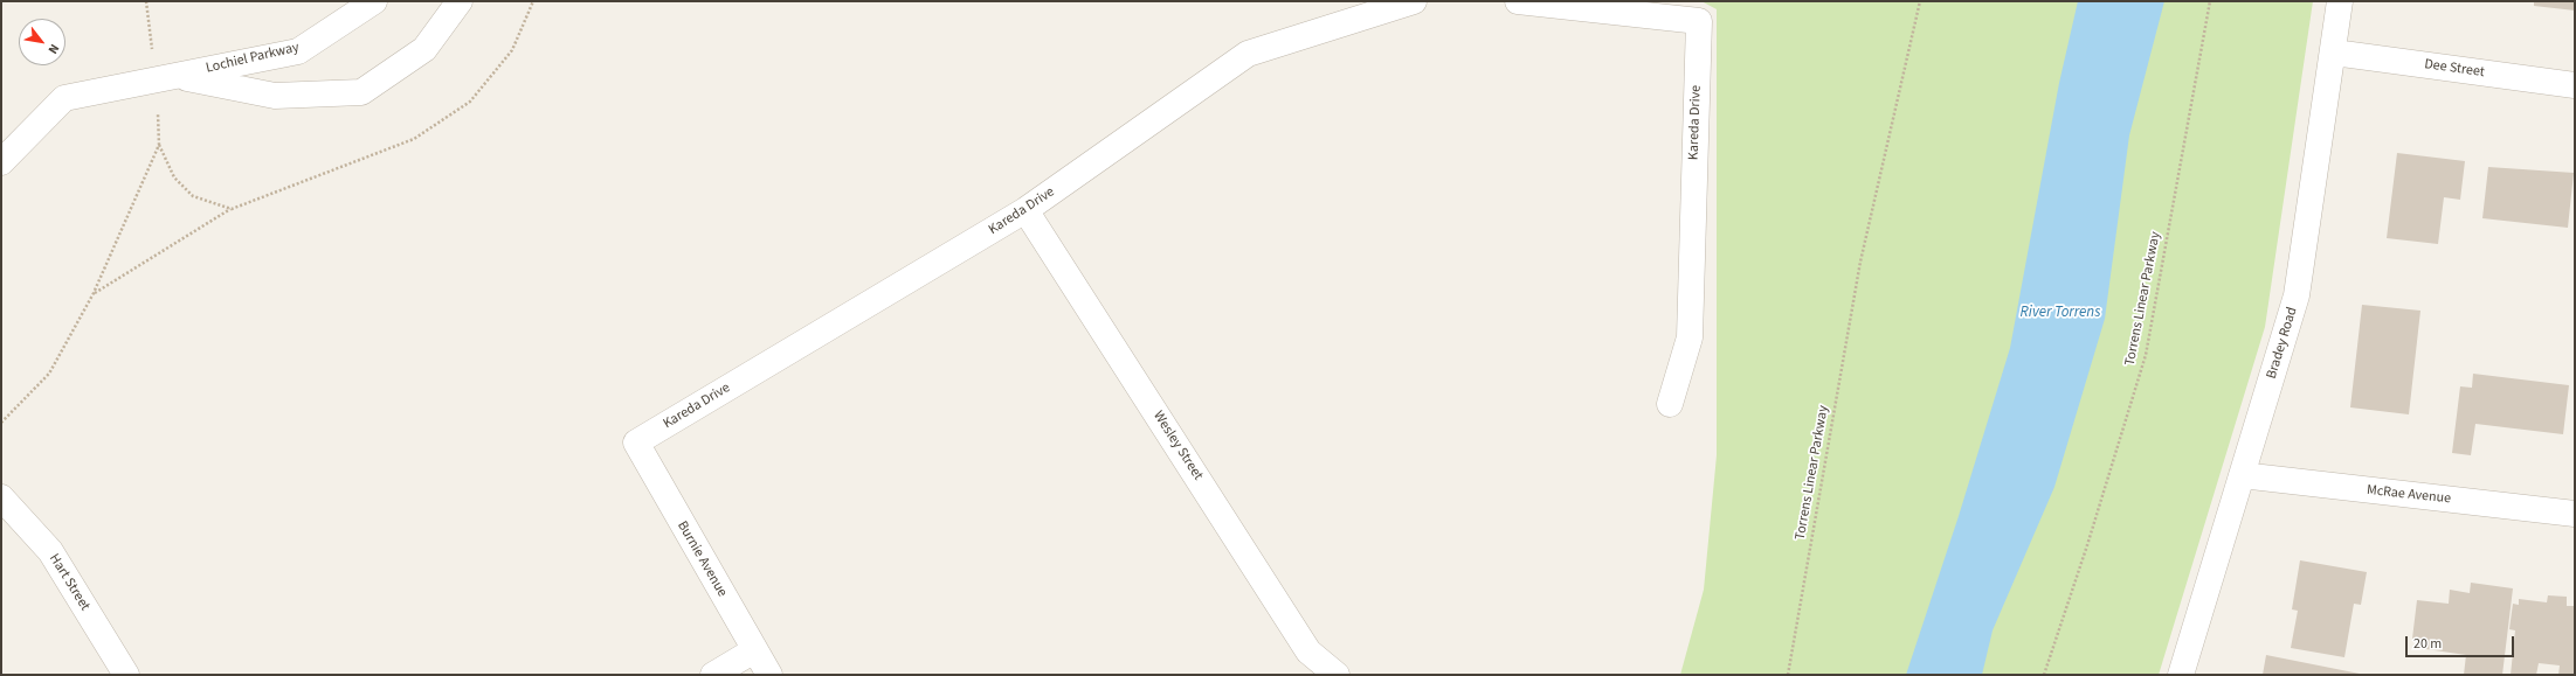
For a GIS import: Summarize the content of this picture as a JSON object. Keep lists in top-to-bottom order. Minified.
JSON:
{"streets":{"street":["Lochiel Parkway","Dee Street","Kareda Drive","Bradey Road","Wesley Street","McRae Avenue","Burnie Avenue","Hart Street"],"path":["Torrens Linear Parkway"]},"crossings":[["Dee Street","Bradey Road"],["Kareda Drive","Wesley Street"],["Kareda Drive","Burnie Avenue"],["Bradey Road","McRae Avenue"]],"water":["River Torrens"],"scale_bar":"20 m","north":"bottom right"}
